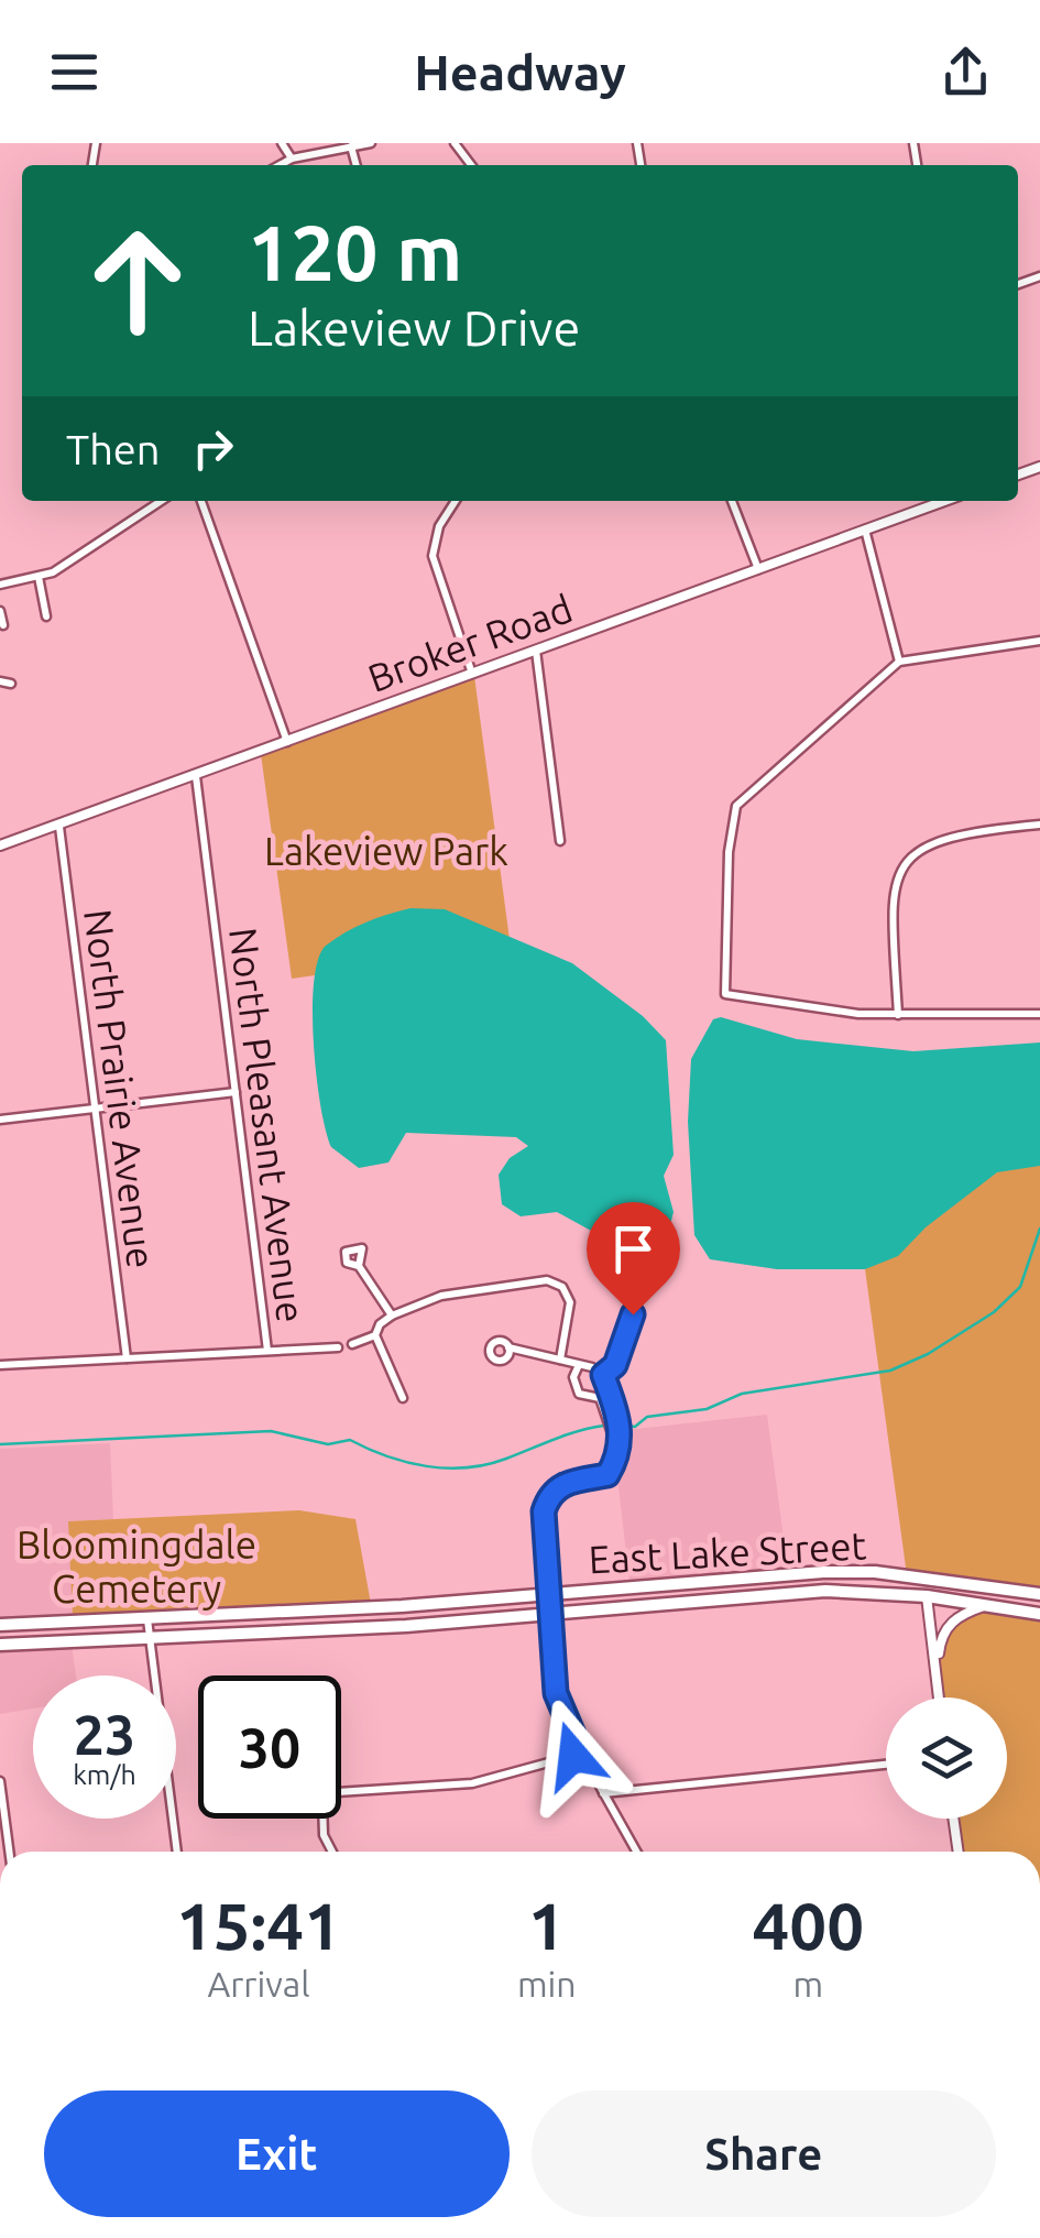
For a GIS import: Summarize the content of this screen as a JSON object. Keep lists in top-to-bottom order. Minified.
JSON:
{"streets":{"main road":["East Lake Street"],"street":["Broker Road","North Prairie Avenue","North Pleasant Avenue"]},"crossings":[["Broker Road","North Prairie Avenue"],["Broker Road","North Pleasant Avenue"]],"parks":["Lakeview Park","Bloomingdale Cemetery"],"page":{"header":"Headway","turn":["120 m","Lakeview Drive"],"then":"Then","speed":"23 km/h","limit":"30","eta":["15:41","Arrival","1","min","400","m"],"buttons":["Exit","Share"]}}
